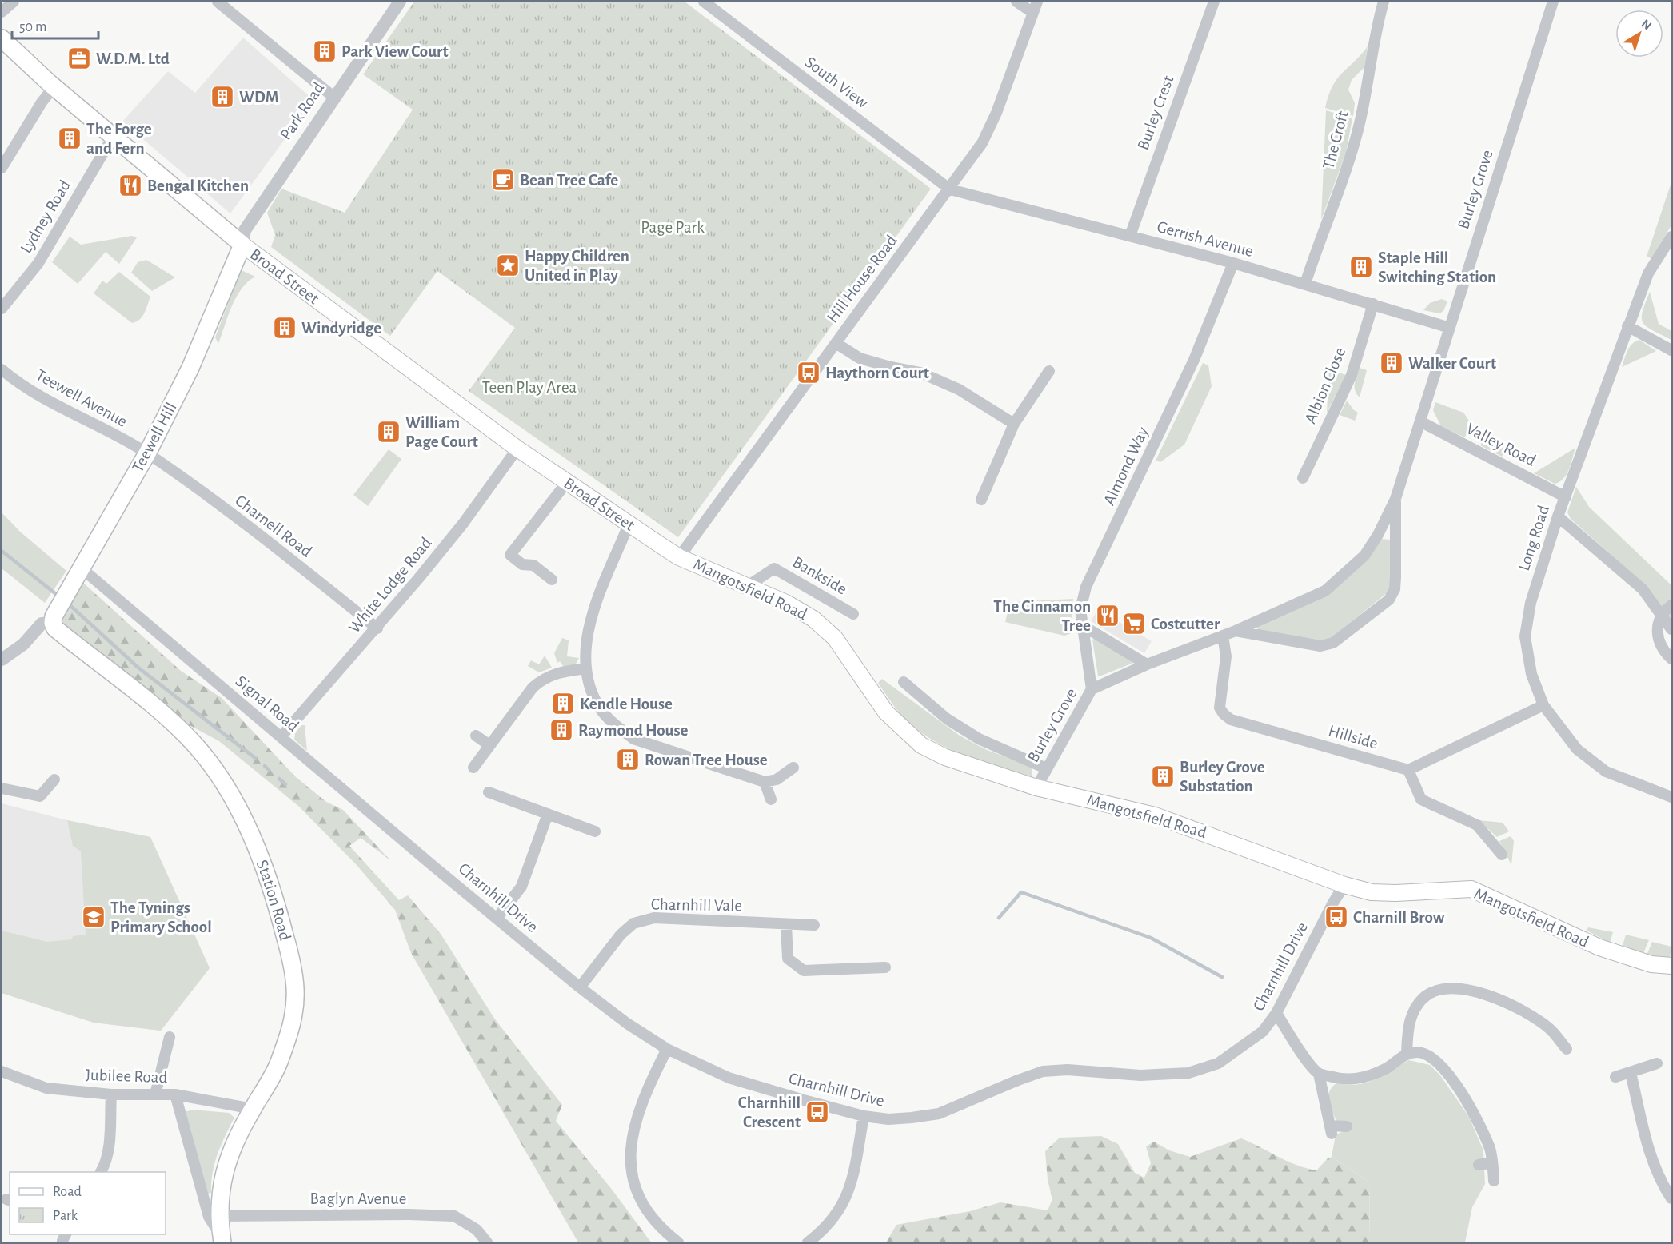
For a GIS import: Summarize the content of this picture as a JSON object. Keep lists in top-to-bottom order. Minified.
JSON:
{"streets":{"main road":["Broad Street","Teewell Hill","Mangotsfield Road","Station Road"],"street":["South View","Park Road","Burley Crest","The Croft","Burley Grove","Lydney Road","Gerrish Avenue","Hill House Road","Albion Close","Teewell Avenue","Valley Road","Almond Way","Charnell Road","Long Road","Bankside","White Lodge Road","Signal Road","Hillside","Charnhill Drive","Charnhill Vale","Jubilee Road","Baglyn Avenue"]},"crossings":[["South View","Gerrish Avenue"],["South View","Hill House Road"],["Park Road","Broad Street"],["Park Road","Teewell Hill"],["Burley Crest","Gerrish Avenue"],["The Croft","Gerrish Avenue"],["Burley Grove","Gerrish Avenue"],["Burley Grove","Valley Road"],["Burley Grove","Almond Way"],["Burley Grove","Mangotsfield Road"],["Burley Grove","Hillside"],["Lydney Road","Broad Street"],["Gerrish Avenue","Hill House Road"],["Gerrish Avenue","Albion Close"],["Gerrish Avenue","Almond Way"],["Broad Street","Hill House Road"],["Broad Street","Teewell Hill"],["Broad Street","White Lodge Road"],["Broad Street","Mangotsfield Road"],["Hill House Road","Mangotsfield Road"],["Teewell Avenue","Teewell Hill"],["Teewell Avenue","Charnell Road"],["Teewell Hill","Charnell Road"],["Teewell Hill","Signal Road"],["Teewell Hill","Station Road"],["Valley Road","Long Road"],["Charnell Road","White Lodge Road"],["Bankside","Mangotsfield Road"],["White Lodge Road","Signal Road"],["Mangotsfield Road","Charnhill Drive"],["Signal Road","Charnhill Drive"],["Charnhill Drive","Charnhill Vale"],["Station Road","Jubilee Road"],["Station Road","Baglyn Avenue"]],"parks":["Page Park","Teen Play Area"],"places":{"building":["Park View Court","WDM","The Forge and Fern","Staple Hill Switching Station","Windyridge","Walker Court","William Page Court","Kendle House","Raymond House","Rowan Tree House","Burley Grove Substation"],"office":["W.D.M. Ltd"],"cafe":["Bean Tree Cafe"],"restaurant":["Bengal Kitchen","The Cinnamon Tree"],"place":["Happy Children United in Play"],"bus stop":["Haythorn Court","Charnill Brow","Charnhill Crescent"],"supermarket":["Costcutter"],"school or university":["The Tynings Primary School"]},"legend":["Road","Park"],"scale_bar":"50 m","north":"top right"}
